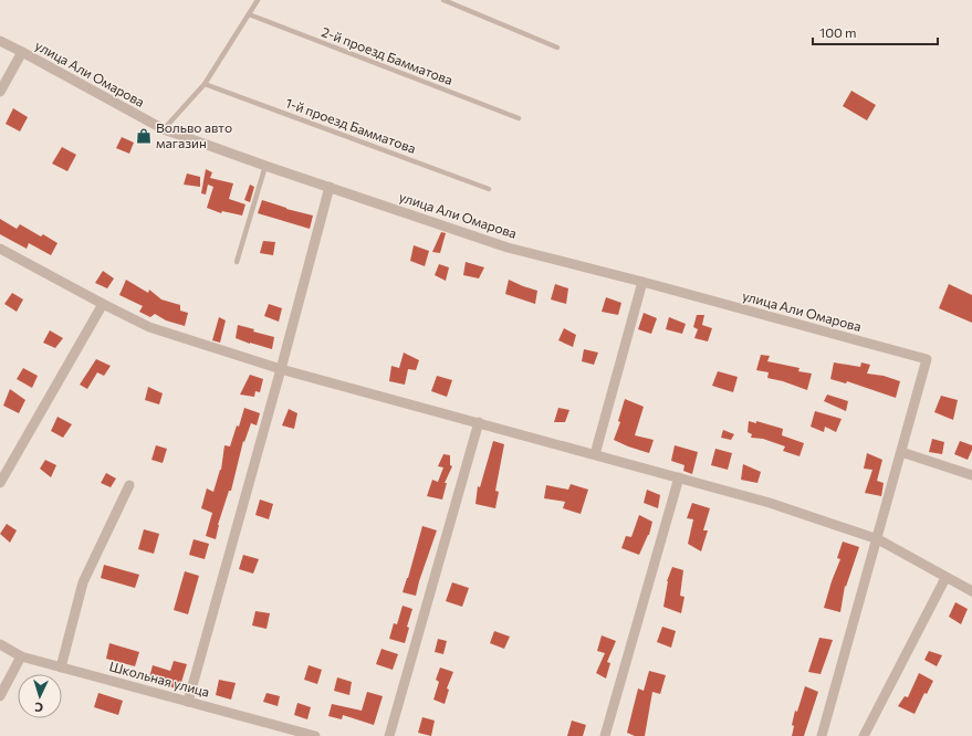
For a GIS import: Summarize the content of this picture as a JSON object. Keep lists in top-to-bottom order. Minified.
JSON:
{"streets":{"street":["улица Али Омарова","Школьная улица"],"lane":["2-й проезд Бамматова","1-й проезд Бамматова"]},"places":{"shop":["Вольво авто магазин"]},"scale_bar":"100 m","north":"bottom"}
